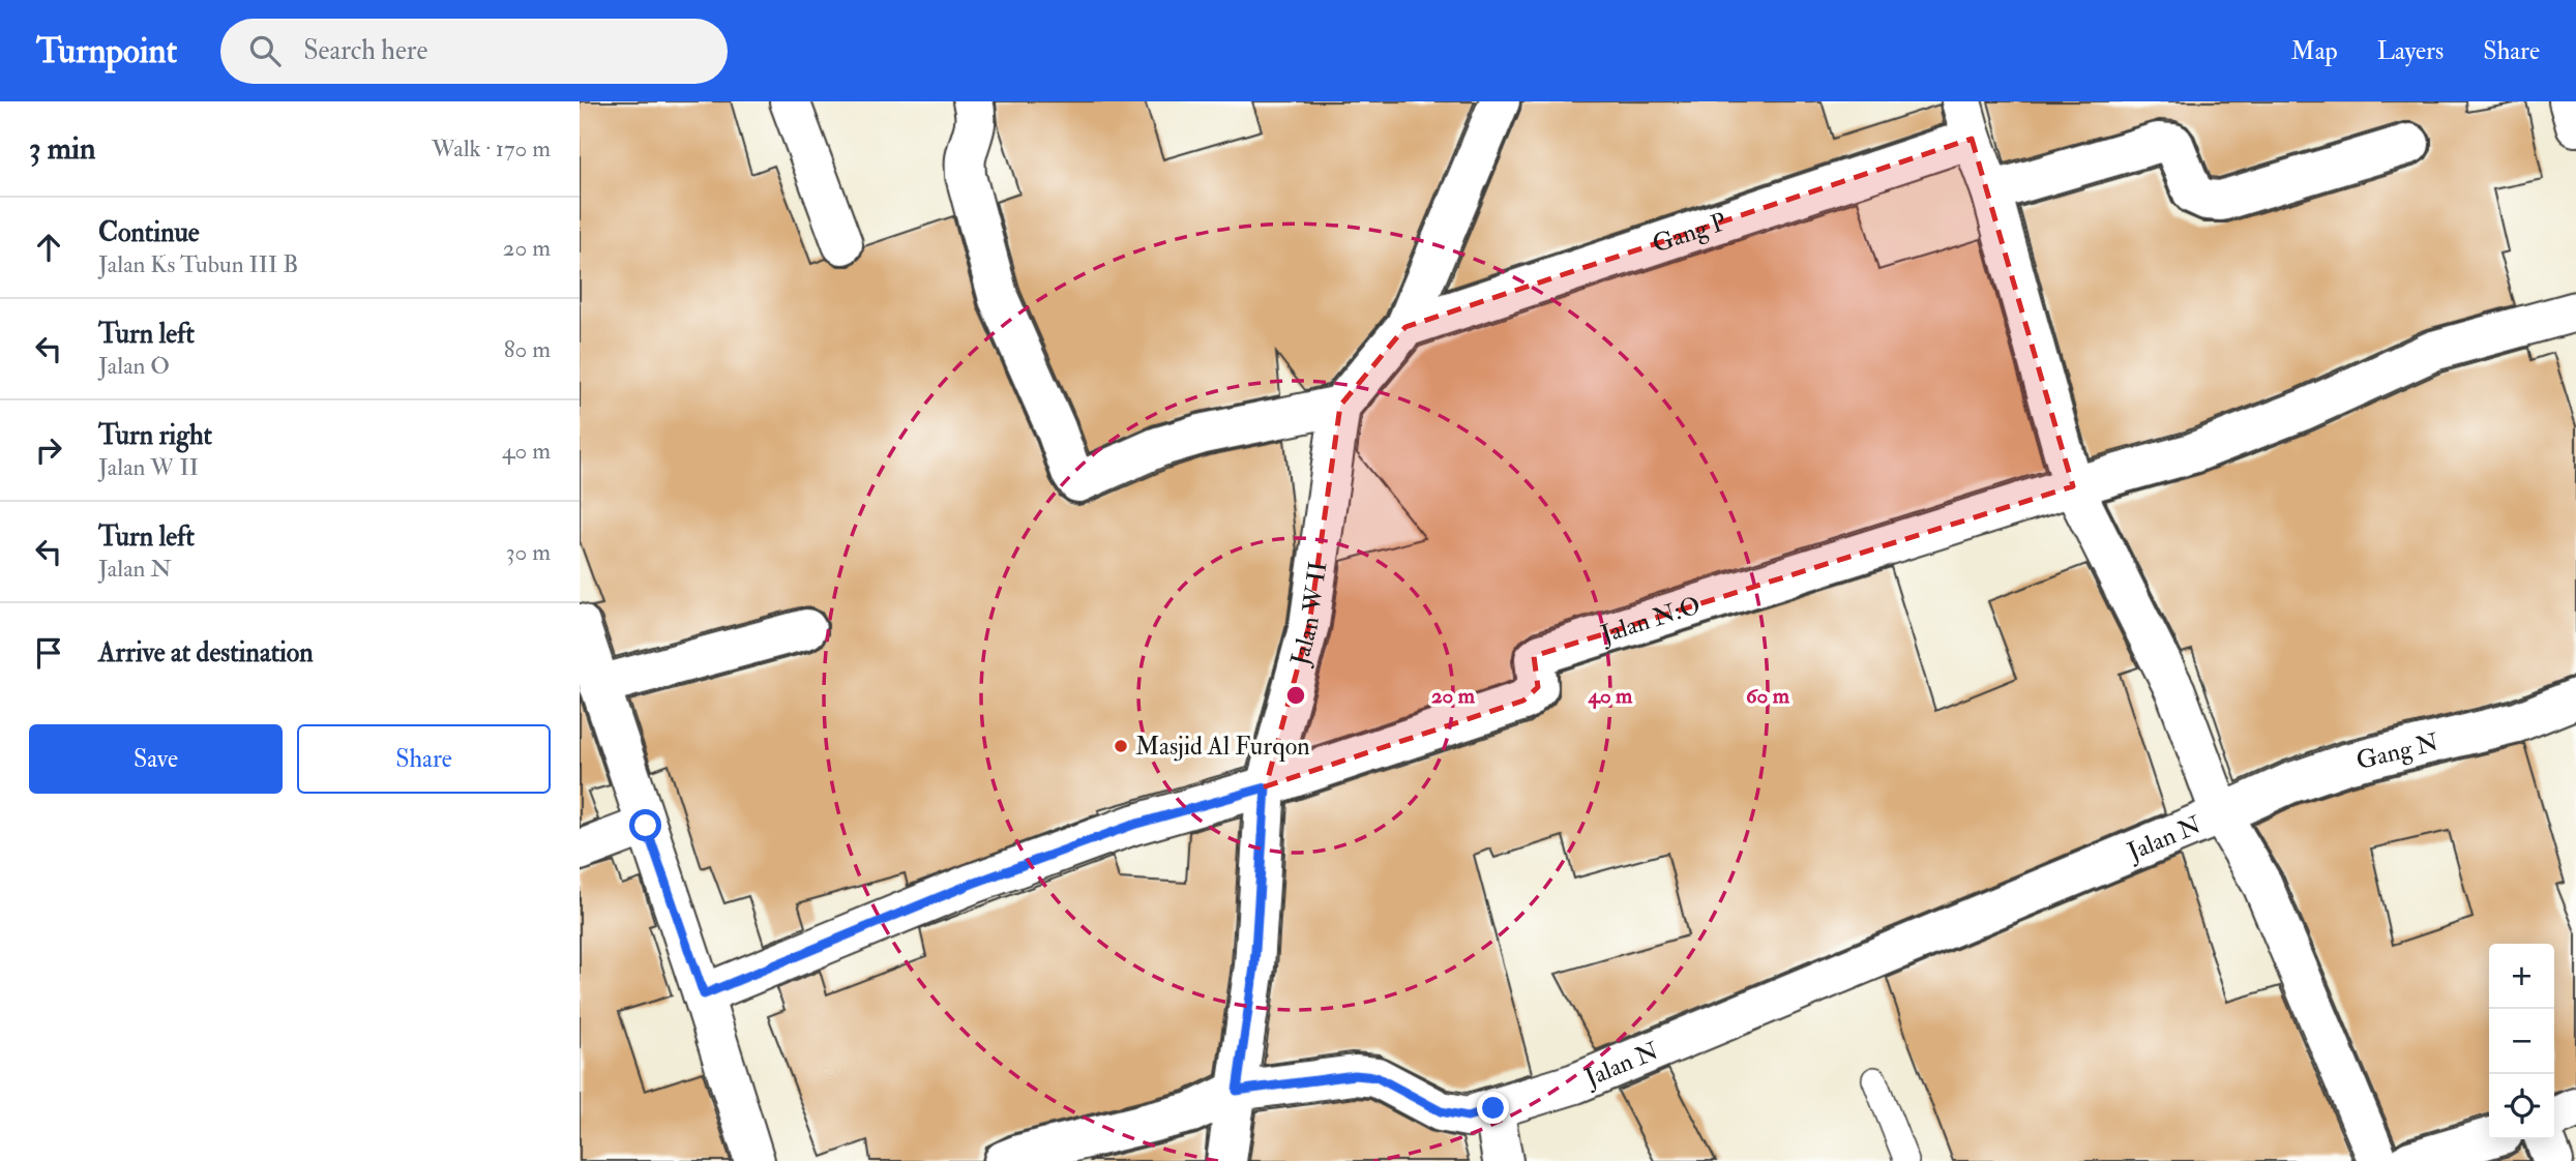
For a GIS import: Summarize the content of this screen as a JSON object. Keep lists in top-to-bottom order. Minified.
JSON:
{"streets":{"street":["Gang P","Jalan W II","Jalan N:O","Gang N","Jalan N"]},"crossings":[["Jalan W II","Jalan N:O"],["Jalan W II","Jalan N"],["Gang N","Jalan N"]],"places":["Masjid Al Furqon"],"page":{"header":"Turnpoint","search":"Search here","nav":["Map","Layers","Share"],"heading":["3 min","Walk · 170 m"],"list":[["Continue","Jalan Ks Tubun III B","20 m"],["Turn left","Jalan O","80 m"],["Turn right","Jalan W II","40 m"],["Turn left","Jalan N","30 m"],"Arrive at destination"],"buttons":["Save","Share"],"map_buttons":["+","−"]},"rings":["20 m","40 m","60 m"]}
